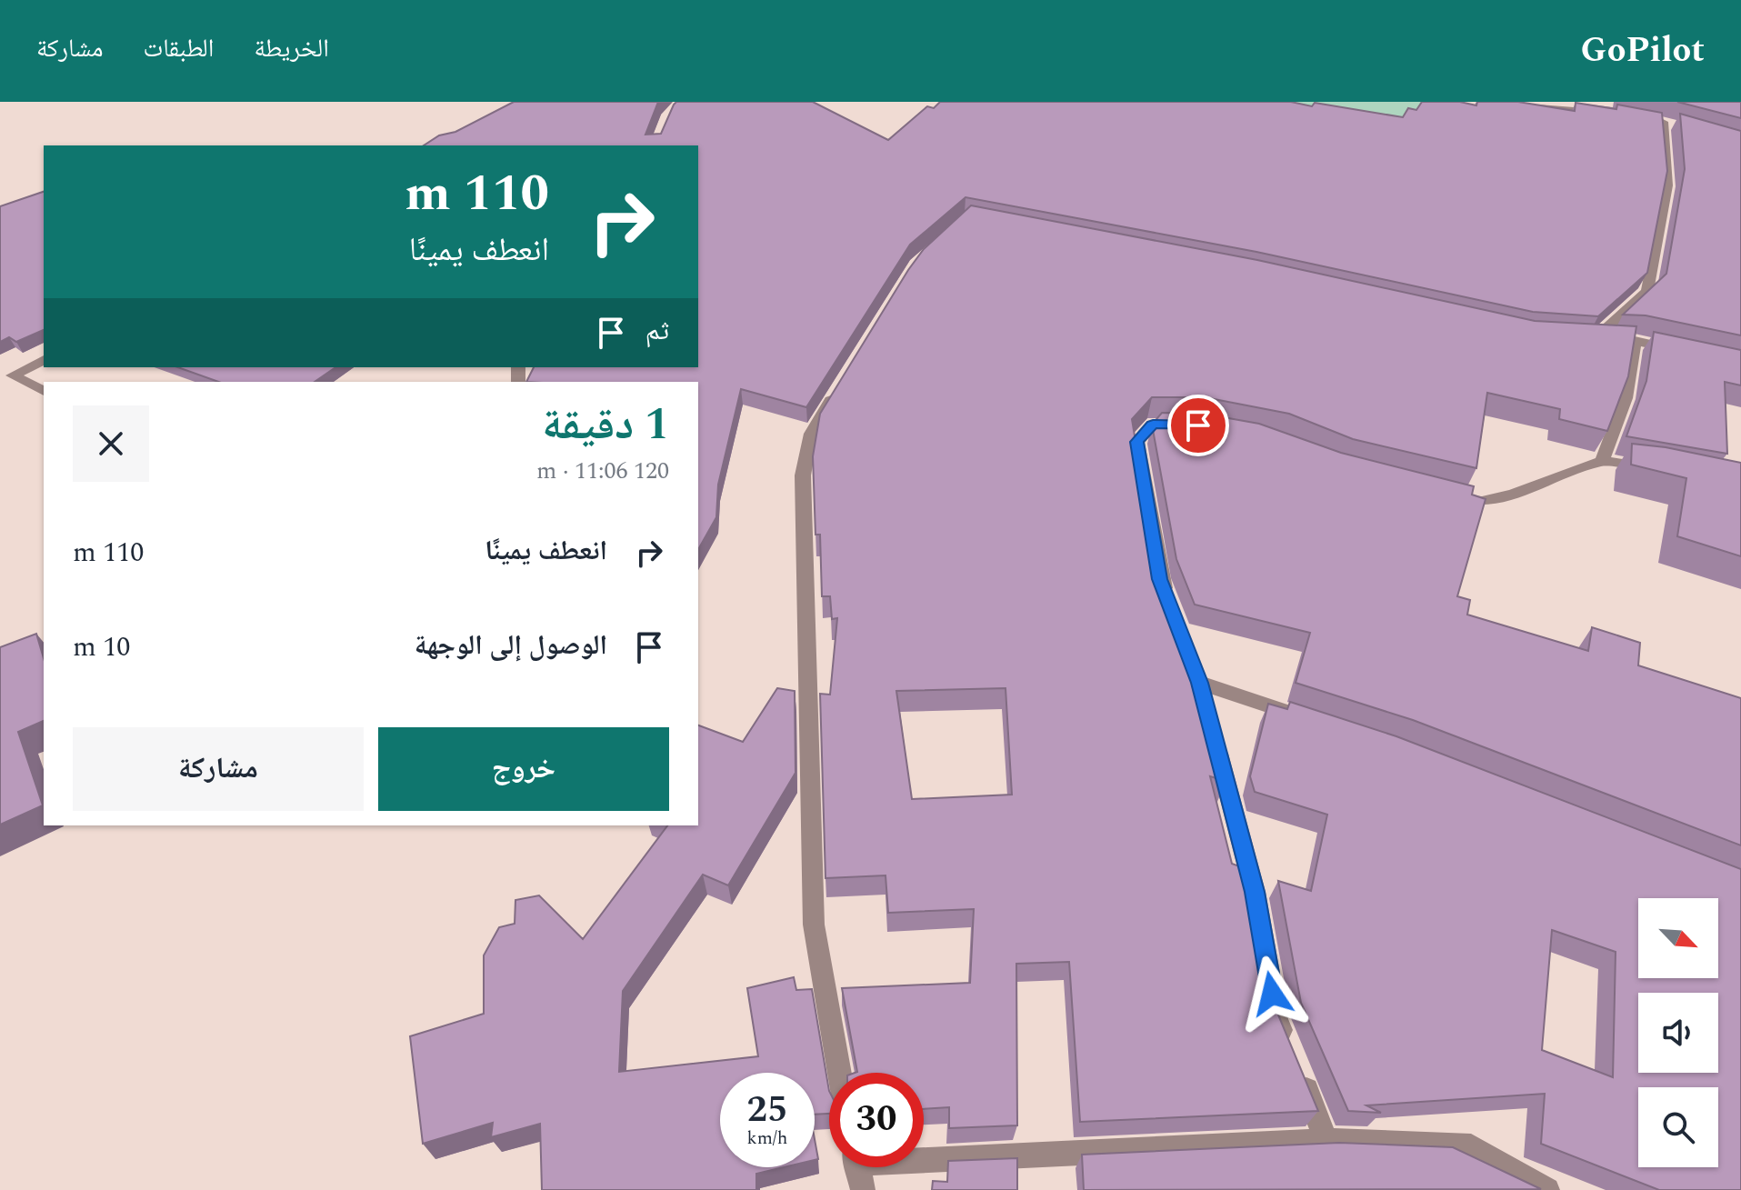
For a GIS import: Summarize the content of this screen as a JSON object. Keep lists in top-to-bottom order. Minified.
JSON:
{"north":"bottom right","page":{"header":"GoPilot","nav":["الخريطة","الطبقات","مشاركة"],"turn":["110 m","انعطف يمينًا"],"then":"ثم","heading":["1 دقيقة","120 m · 11:06"],"list":[{"name":"انعطف يمينًا","value":"110 m"},{"name":"الوصول إلى الوجهة","value":"10 m"}],"buttons":["خروج","مشاركة"],"speed":"25 km/h","limit":"30"}}
